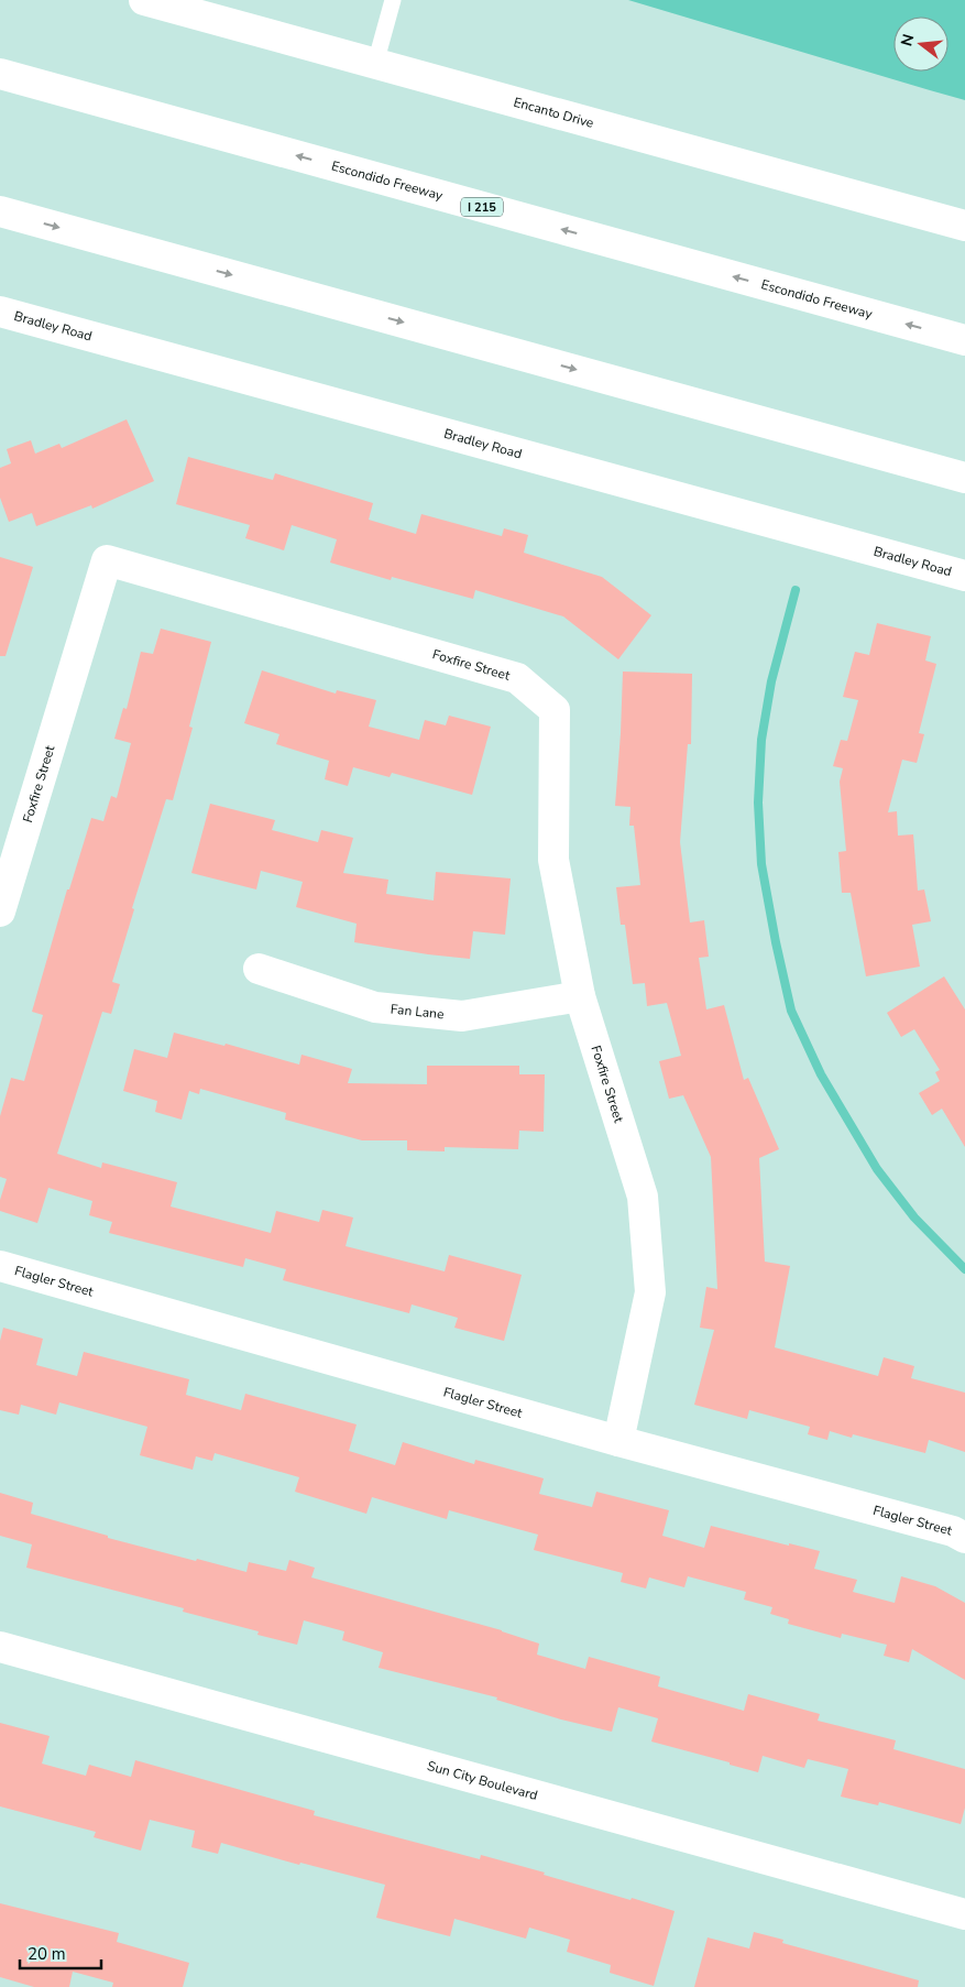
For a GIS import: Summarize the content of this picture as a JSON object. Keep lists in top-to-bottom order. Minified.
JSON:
{"streets":{"main road":["Encanto Drive","Escondido Freeway","I 215","Bradley Road","Foxfire Street","Fan Lane","Flagler Street","Sun City Boulevard"]},"crossings":[["Foxfire Street","Fan Lane"],["Foxfire Street","Flagler Street"]],"scale_bar":"20 m","north":"left"}
